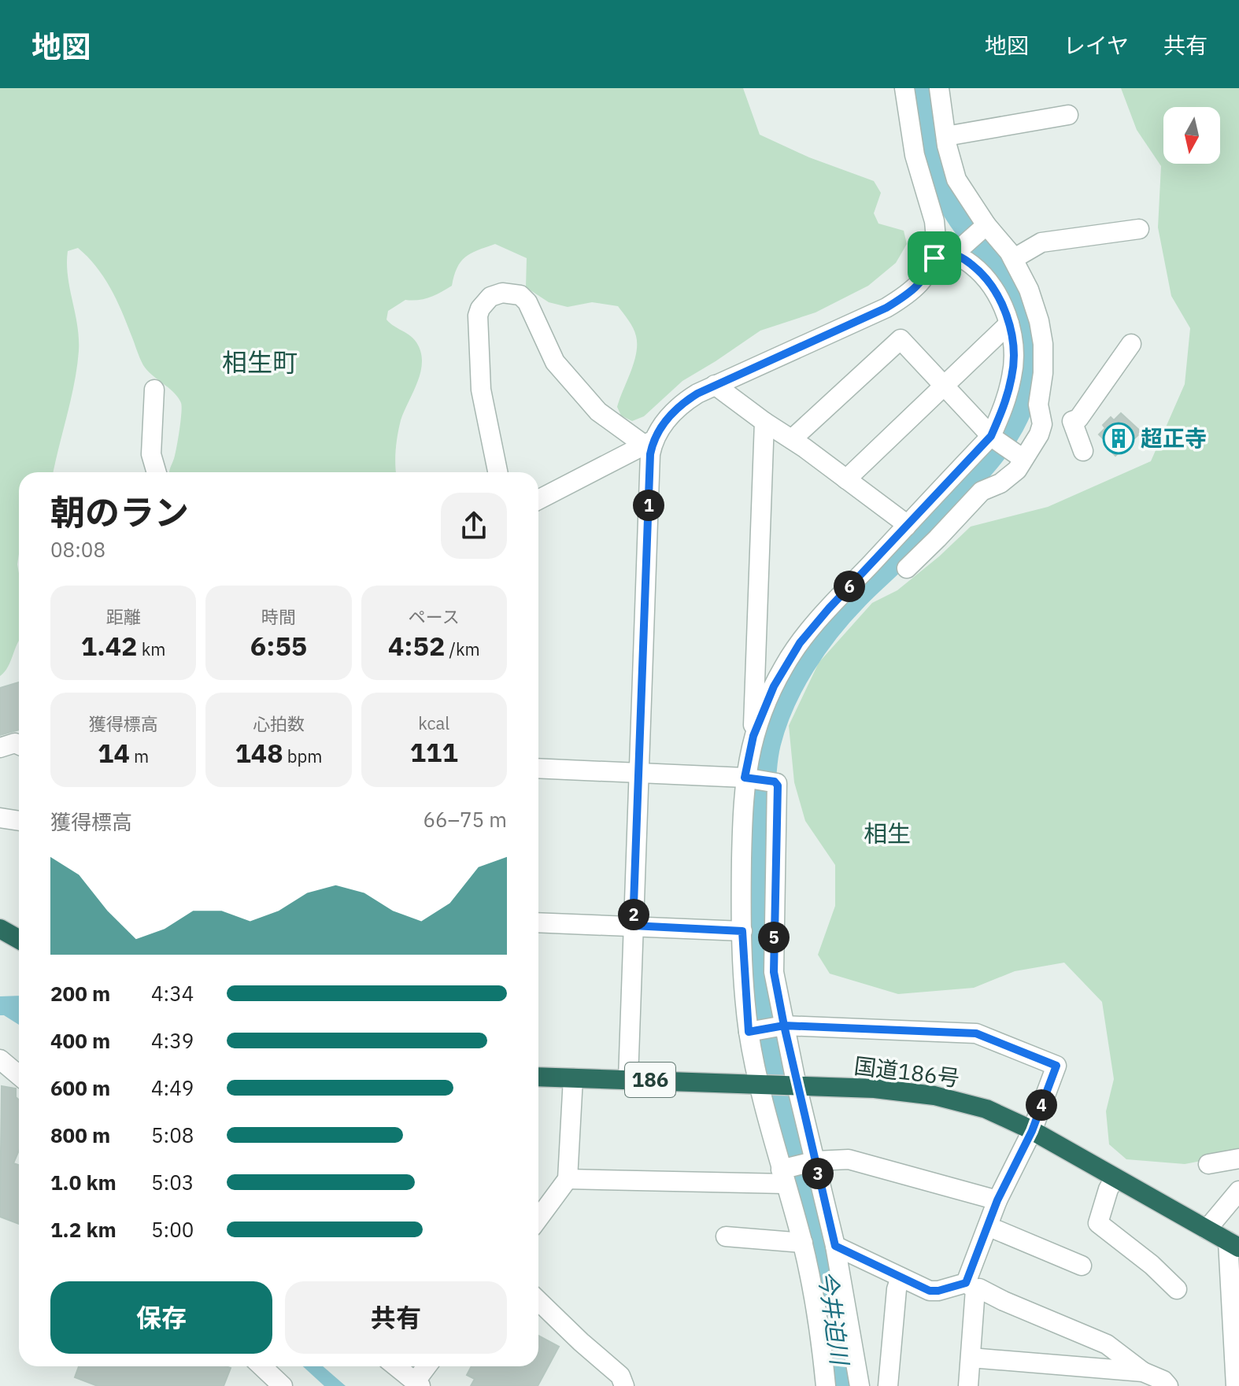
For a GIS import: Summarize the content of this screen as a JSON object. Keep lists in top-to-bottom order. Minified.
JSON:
{"streets":{"highway":["国道186号","186"]},"districts":["相生町","相生"],"water":["今井迫川"],"places":{"building":["超正寺"]},"north":"bottom","page":{"header":"地図","nav":["地図","レイヤ","共有"],"heading":["朝のラン","08:08"],"pins":["1","6","2","5","4","3"],"stats":[["距離","1.42 km"],["時間","6:55"],["ペース","4:52 /km"],["獲得標高","14 m"],["心拍数","148 bpm"],["kcal","111"]],"chart":["獲得標高","66–75 m"],"list":[{"name":"200 m","note":"4:34"},{"name":"400 m","note":"4:39"},{"name":"600 m","note":"4:49"},{"name":"800 m","note":"5:08"},{"name":"1.0 km","note":"5:03"},{"name":"1.2 km","note":"5:00"}],"buttons":["保存","共有"]}}
